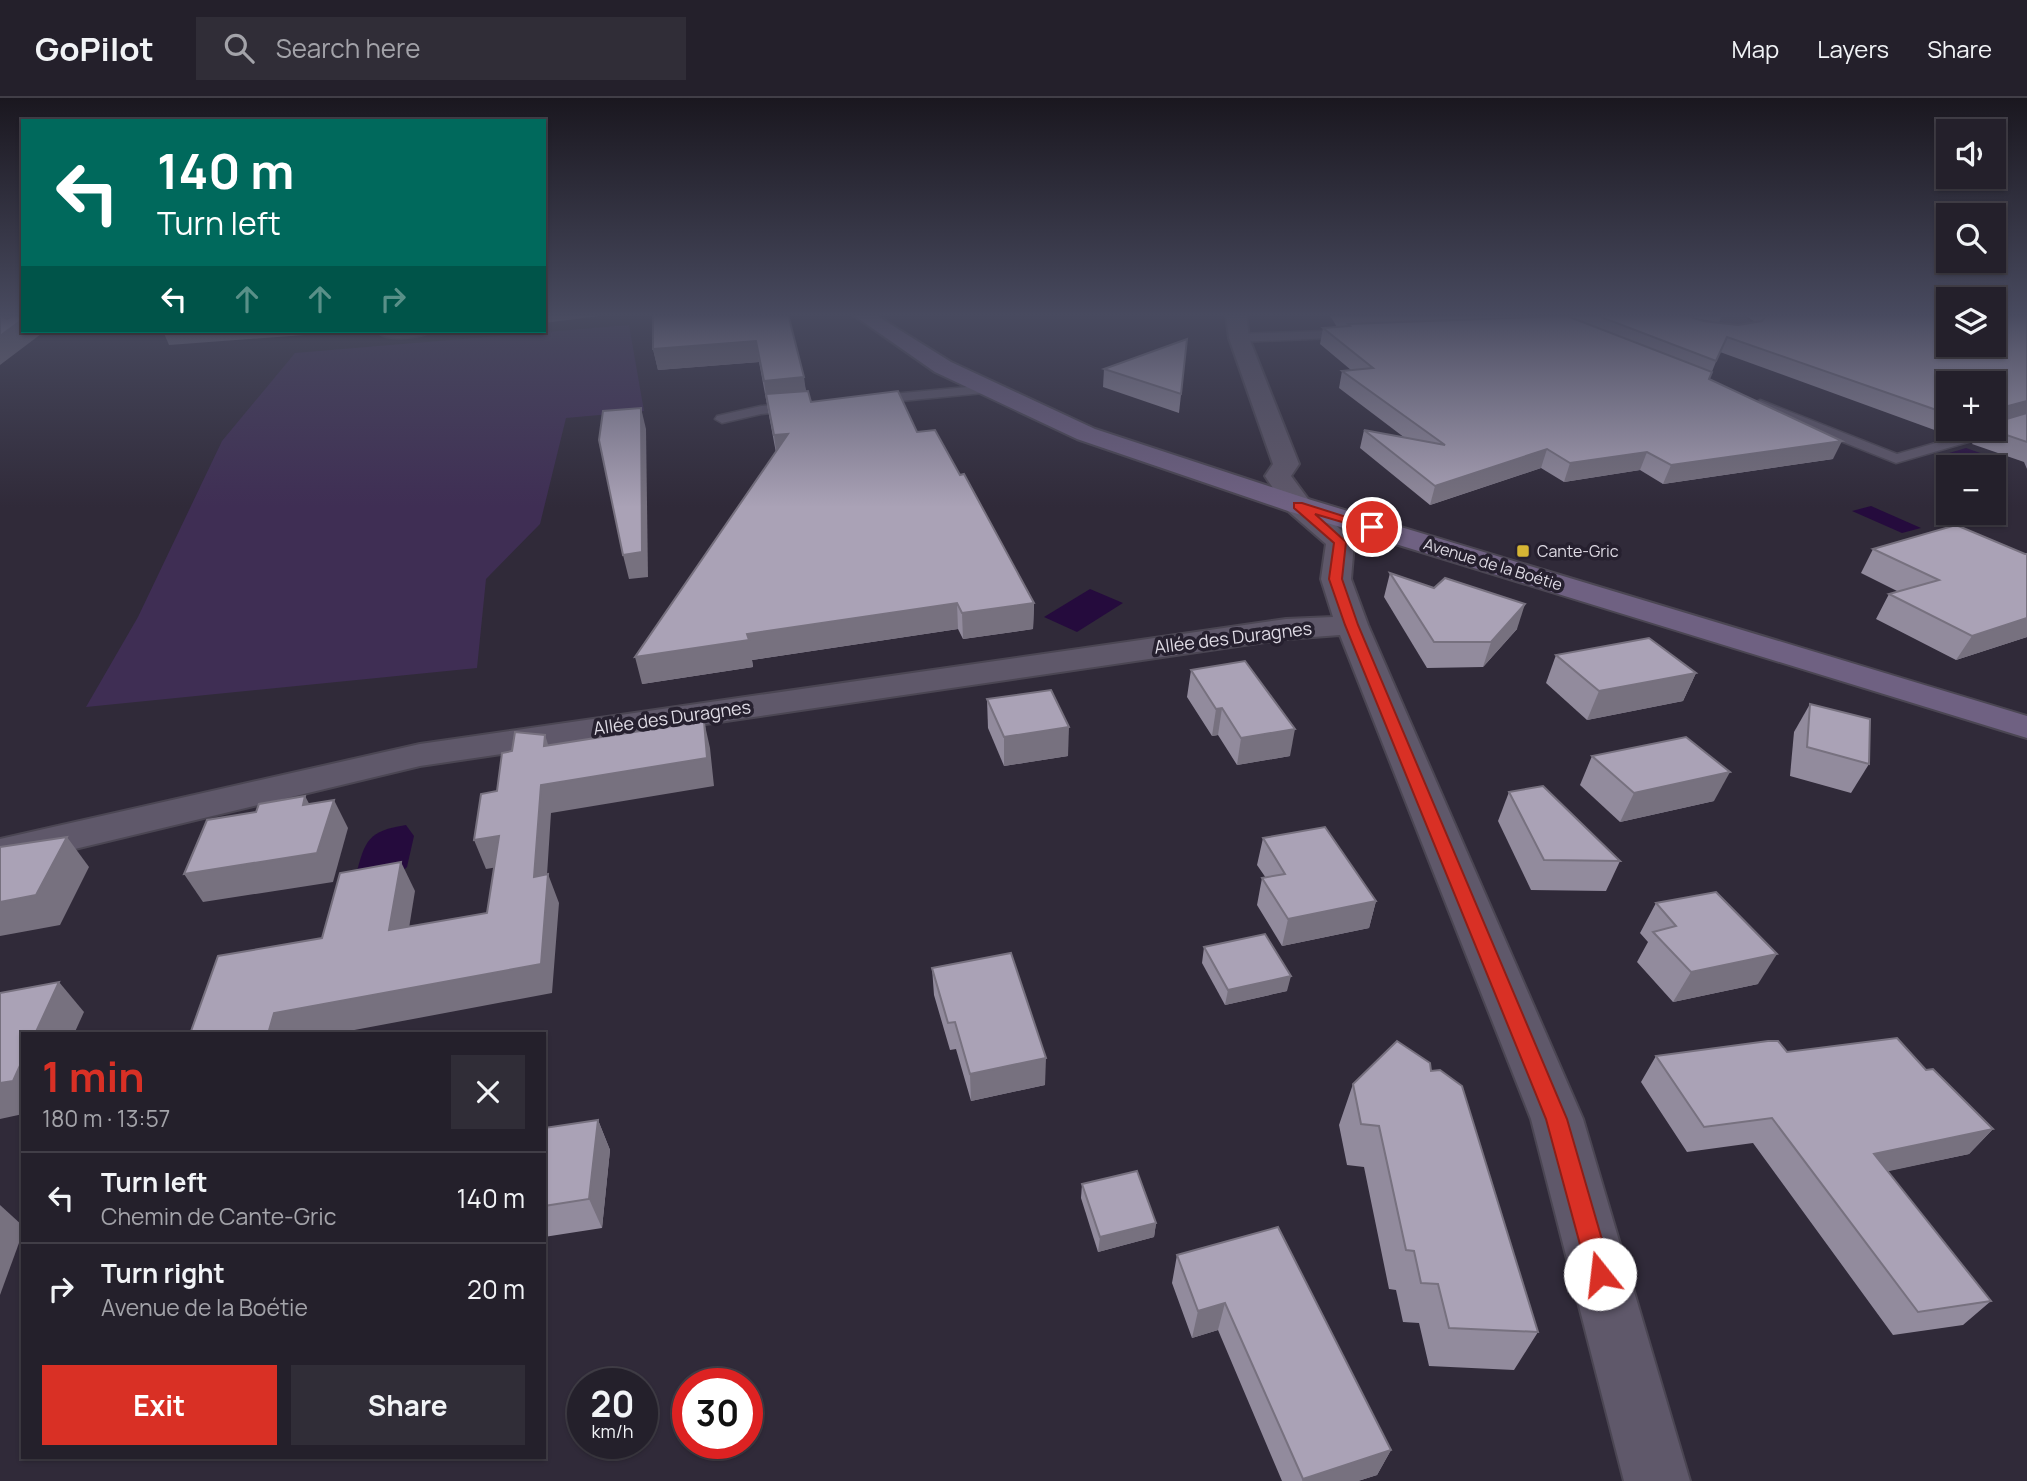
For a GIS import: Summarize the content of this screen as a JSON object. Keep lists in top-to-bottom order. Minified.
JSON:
{"streets":{"main road":["Avenue de la Boétie"],"street":["Allée des Duragnes"]},"places":{"transit":["Cante-Gric"]},"page":{"header":"GoPilot","search":"Search here","nav":["Map","Layers","Share"],"map_buttons":["+","−"],"turn":["140 m","Turn left"],"heading":["1 min","180 m · 13:57"],"list":[{"name":"Turn left","note":"Chemin de Cante-Gric","value":"140 m"},{"name":"Turn right","note":"Avenue de la Boétie","value":"20 m"}],"buttons":["Exit","Share"],"speed":"20 km/h","limit":"30"}}
